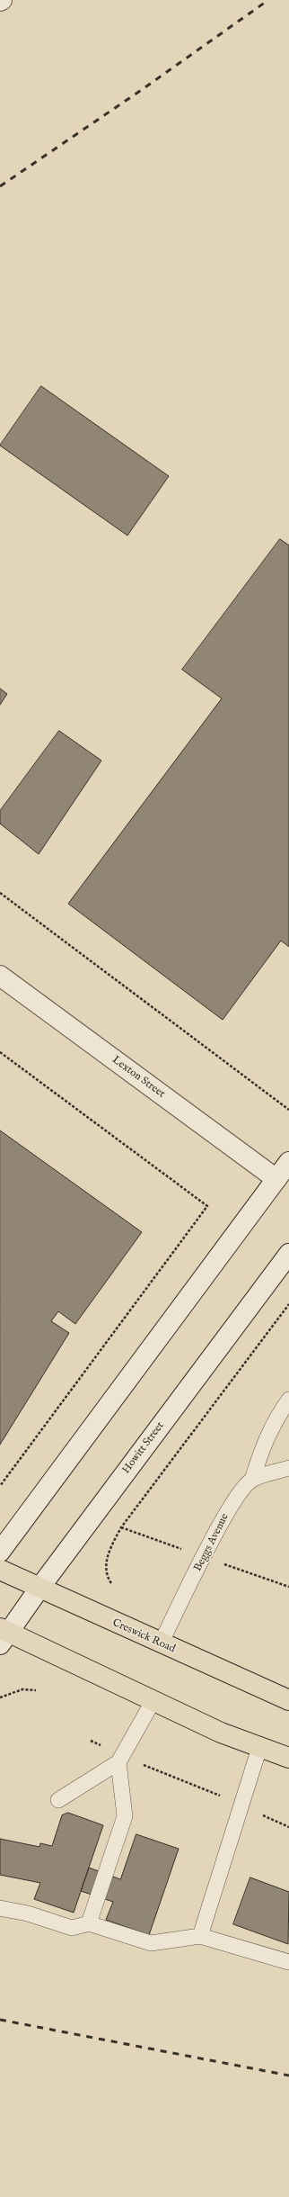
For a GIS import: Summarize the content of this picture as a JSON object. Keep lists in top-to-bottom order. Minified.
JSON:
{"streets":{"highway":["Creswick Road"],"main road":["Lexton Street","Howitt Street"],"lane":["Beggs Avenue"]},"crossings":[["Howitt Street","Creswick Road"],["Beggs Avenue","Creswick Road"]]}
